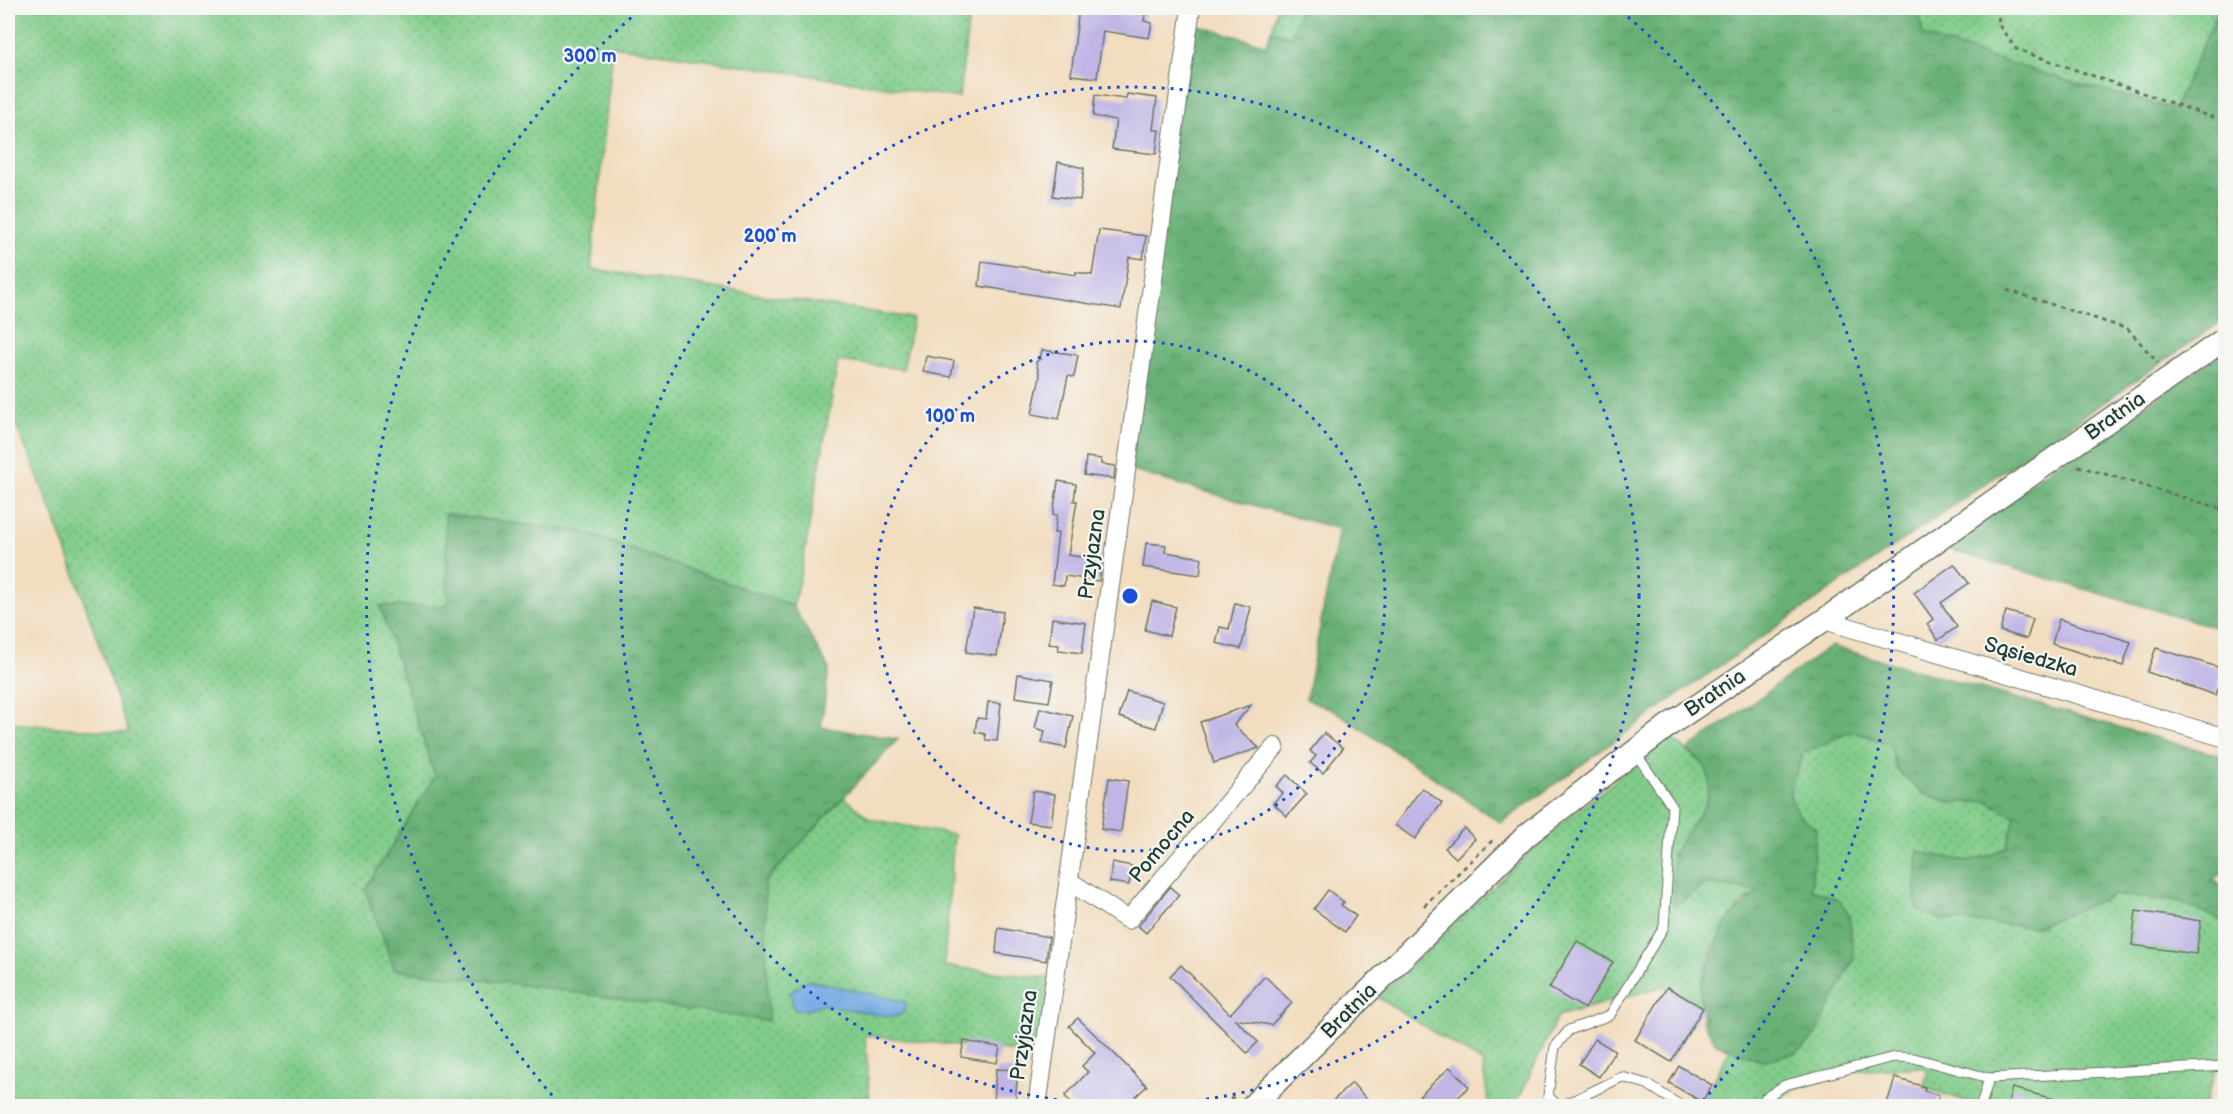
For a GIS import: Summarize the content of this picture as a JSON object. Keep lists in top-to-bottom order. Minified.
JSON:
{"streets":{"street":["Bratnia","Przyjazna","Sąsiedzka","Pomocna"]},"crossings":[["Bratnia","Sąsiedzka"],["Przyjazna","Pomocna"]],"rings":["300 m","200 m","100 m"]}
